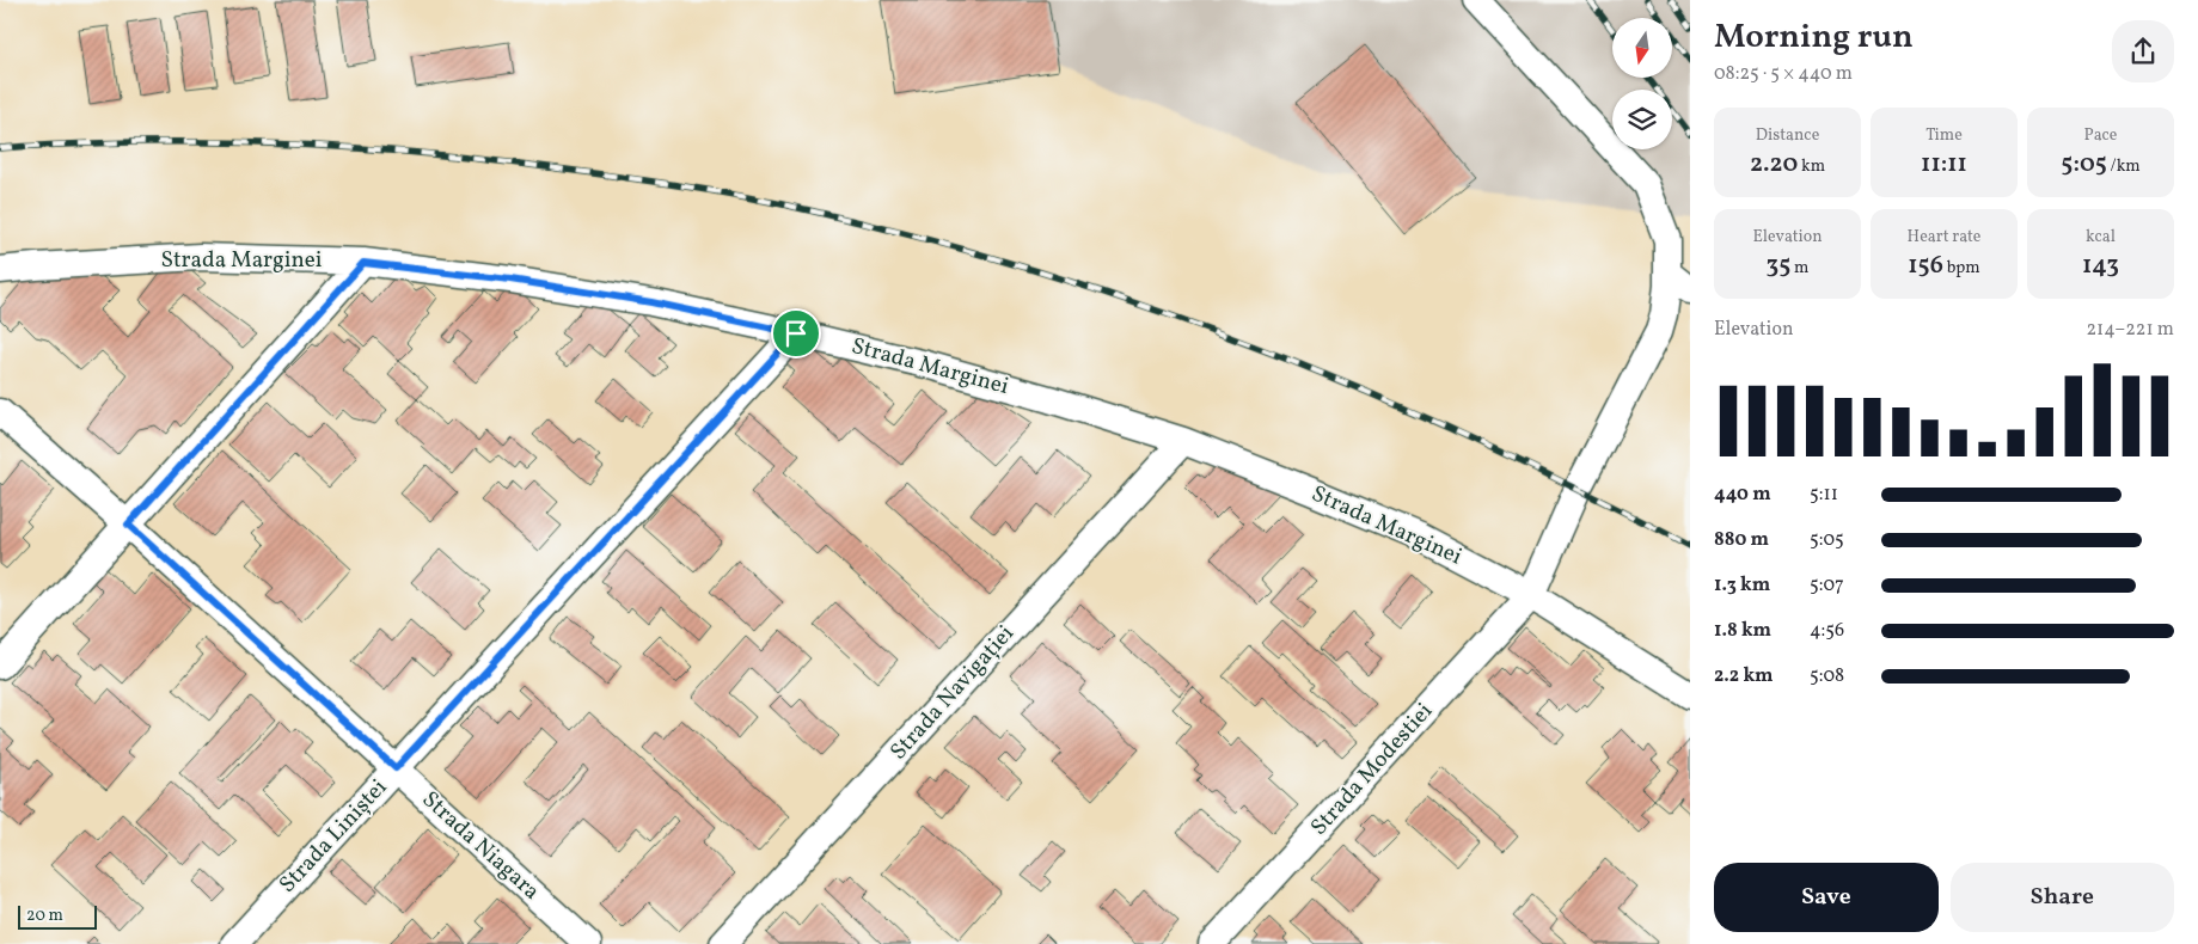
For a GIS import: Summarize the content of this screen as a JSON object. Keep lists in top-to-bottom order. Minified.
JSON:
{"streets":{"street":["Strada Marginei","Strada Navigației","Strada Modestiei","Strada Liniștei","Strada Niagara"]},"crossings":[["Strada Marginei","Strada Navigației"],["Strada Marginei","Strada Modestiei"],["Strada Marginei","Strada Liniștei"],["Strada Liniștei","Strada Niagara"]],"scale_bar":"20 m","north":"bottom","page":{"heading":["Morning run","08:25 · 5 × 440 m"],"stats":[["Distance","2.20 km"],["Time","11:11"],["Pace","5:05 /km"],["Elevation","35 m"],["Heart rate","156 bpm"],["kcal","143"]],"chart":["Elevation","214–221 m"],"list":[{"name":"440 m","note":"5:11"},{"name":"880 m","note":"5:05"},{"name":"1.3 km","note":"5:07"},{"name":"1.8 km","note":"4:56"},{"name":"2.2 km","note":"5:08"}],"buttons":["Save","Share"],"scale":"20 m"}}
